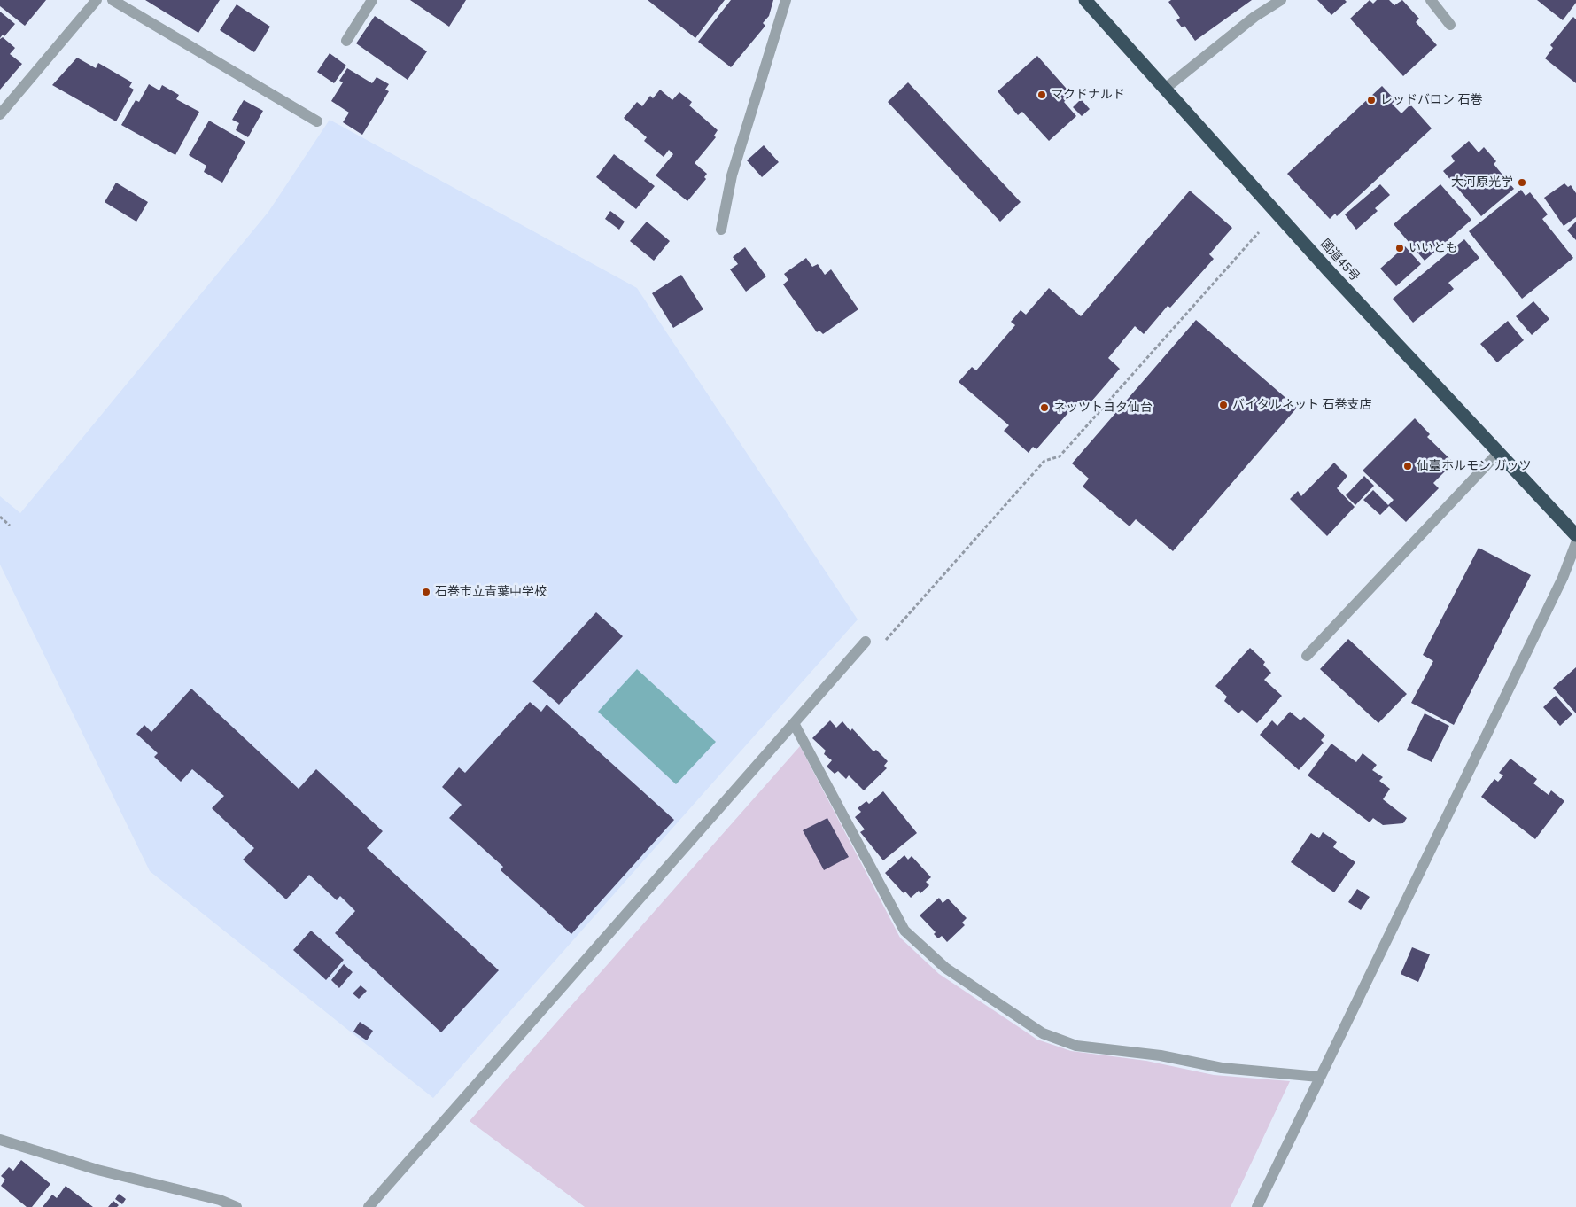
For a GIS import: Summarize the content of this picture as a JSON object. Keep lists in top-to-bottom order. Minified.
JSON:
{"streets":{"highway":["国道45号"]},"places":["マクドナルド","レッドバロン 石巻","大河原光学","いいとも","バイタルネット 石巻支店","ネッツトヨタ仙台","仙臺ホルモン ガッツ","石巻市立青葉中学校"]}
